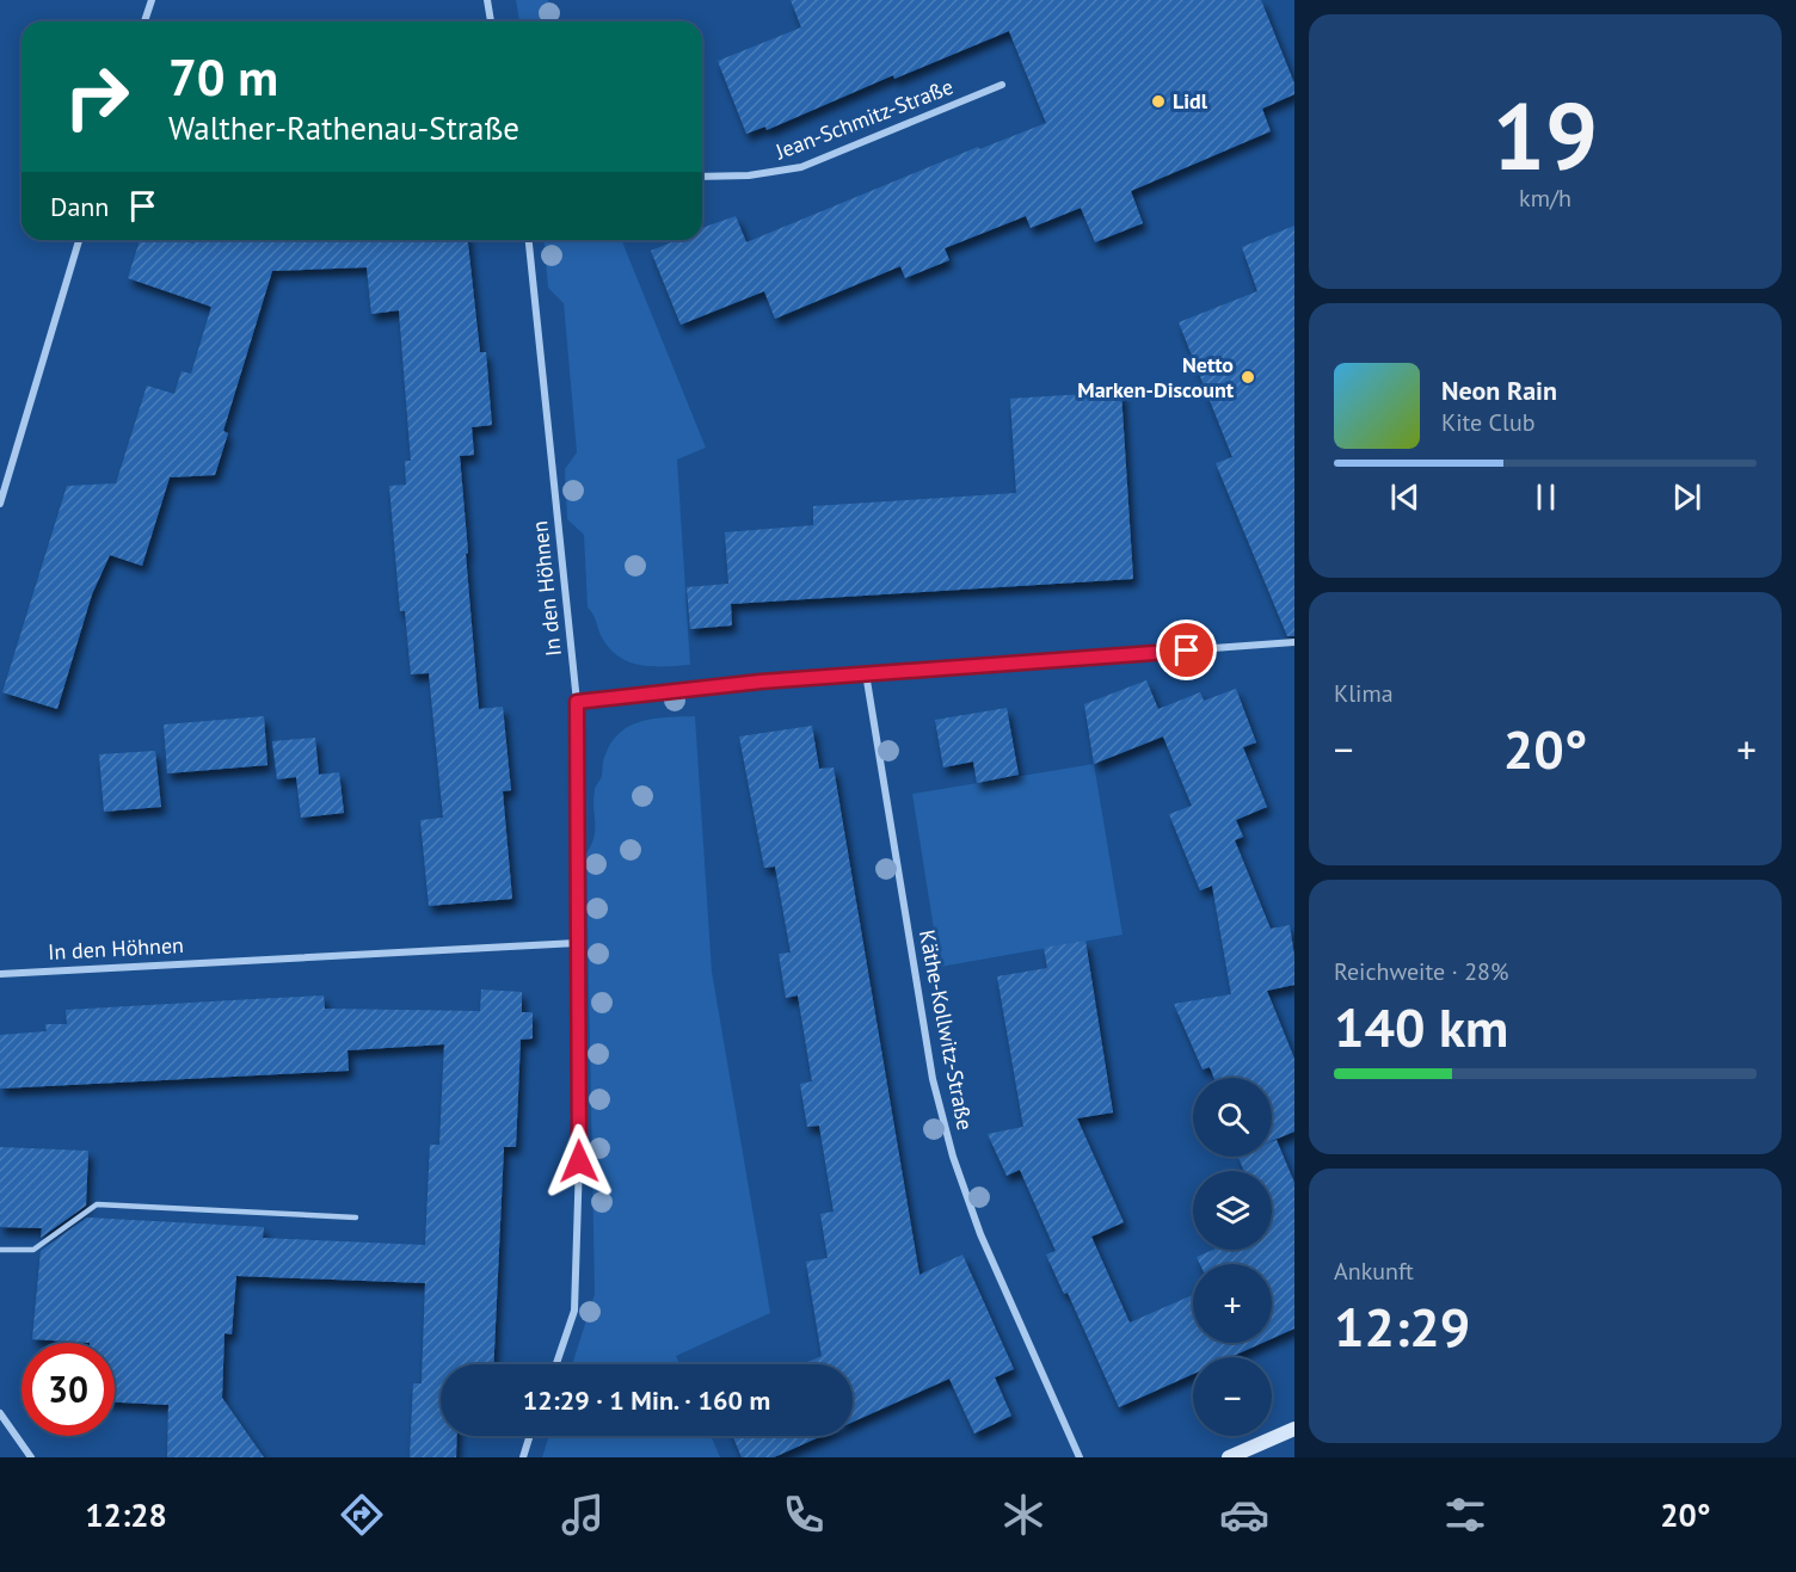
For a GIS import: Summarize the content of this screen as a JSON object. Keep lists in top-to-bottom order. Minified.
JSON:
{"streets":{"street":["Jean-Schmitz-Straße","In den Höhnen","Käthe-Kollwitz-Straße"]},"places":["Lidl","Netto Marken-Discount"],"page":{"tile":[["19","km/h"],"Klima",["Reichweite · 28%","140 km"],["Ankunft","12:29"]],"turn":["70 m","Walther-Rathenau-Straße"],"then":"Dann","song":["Neon Rain","Kite Club"],"heat":["−","20°","+"],"map_buttons":["+","−"],"limit":"30","trip":"12:29 · 1 Min. · 160 m","tabs":["12:28","20°"]}}
